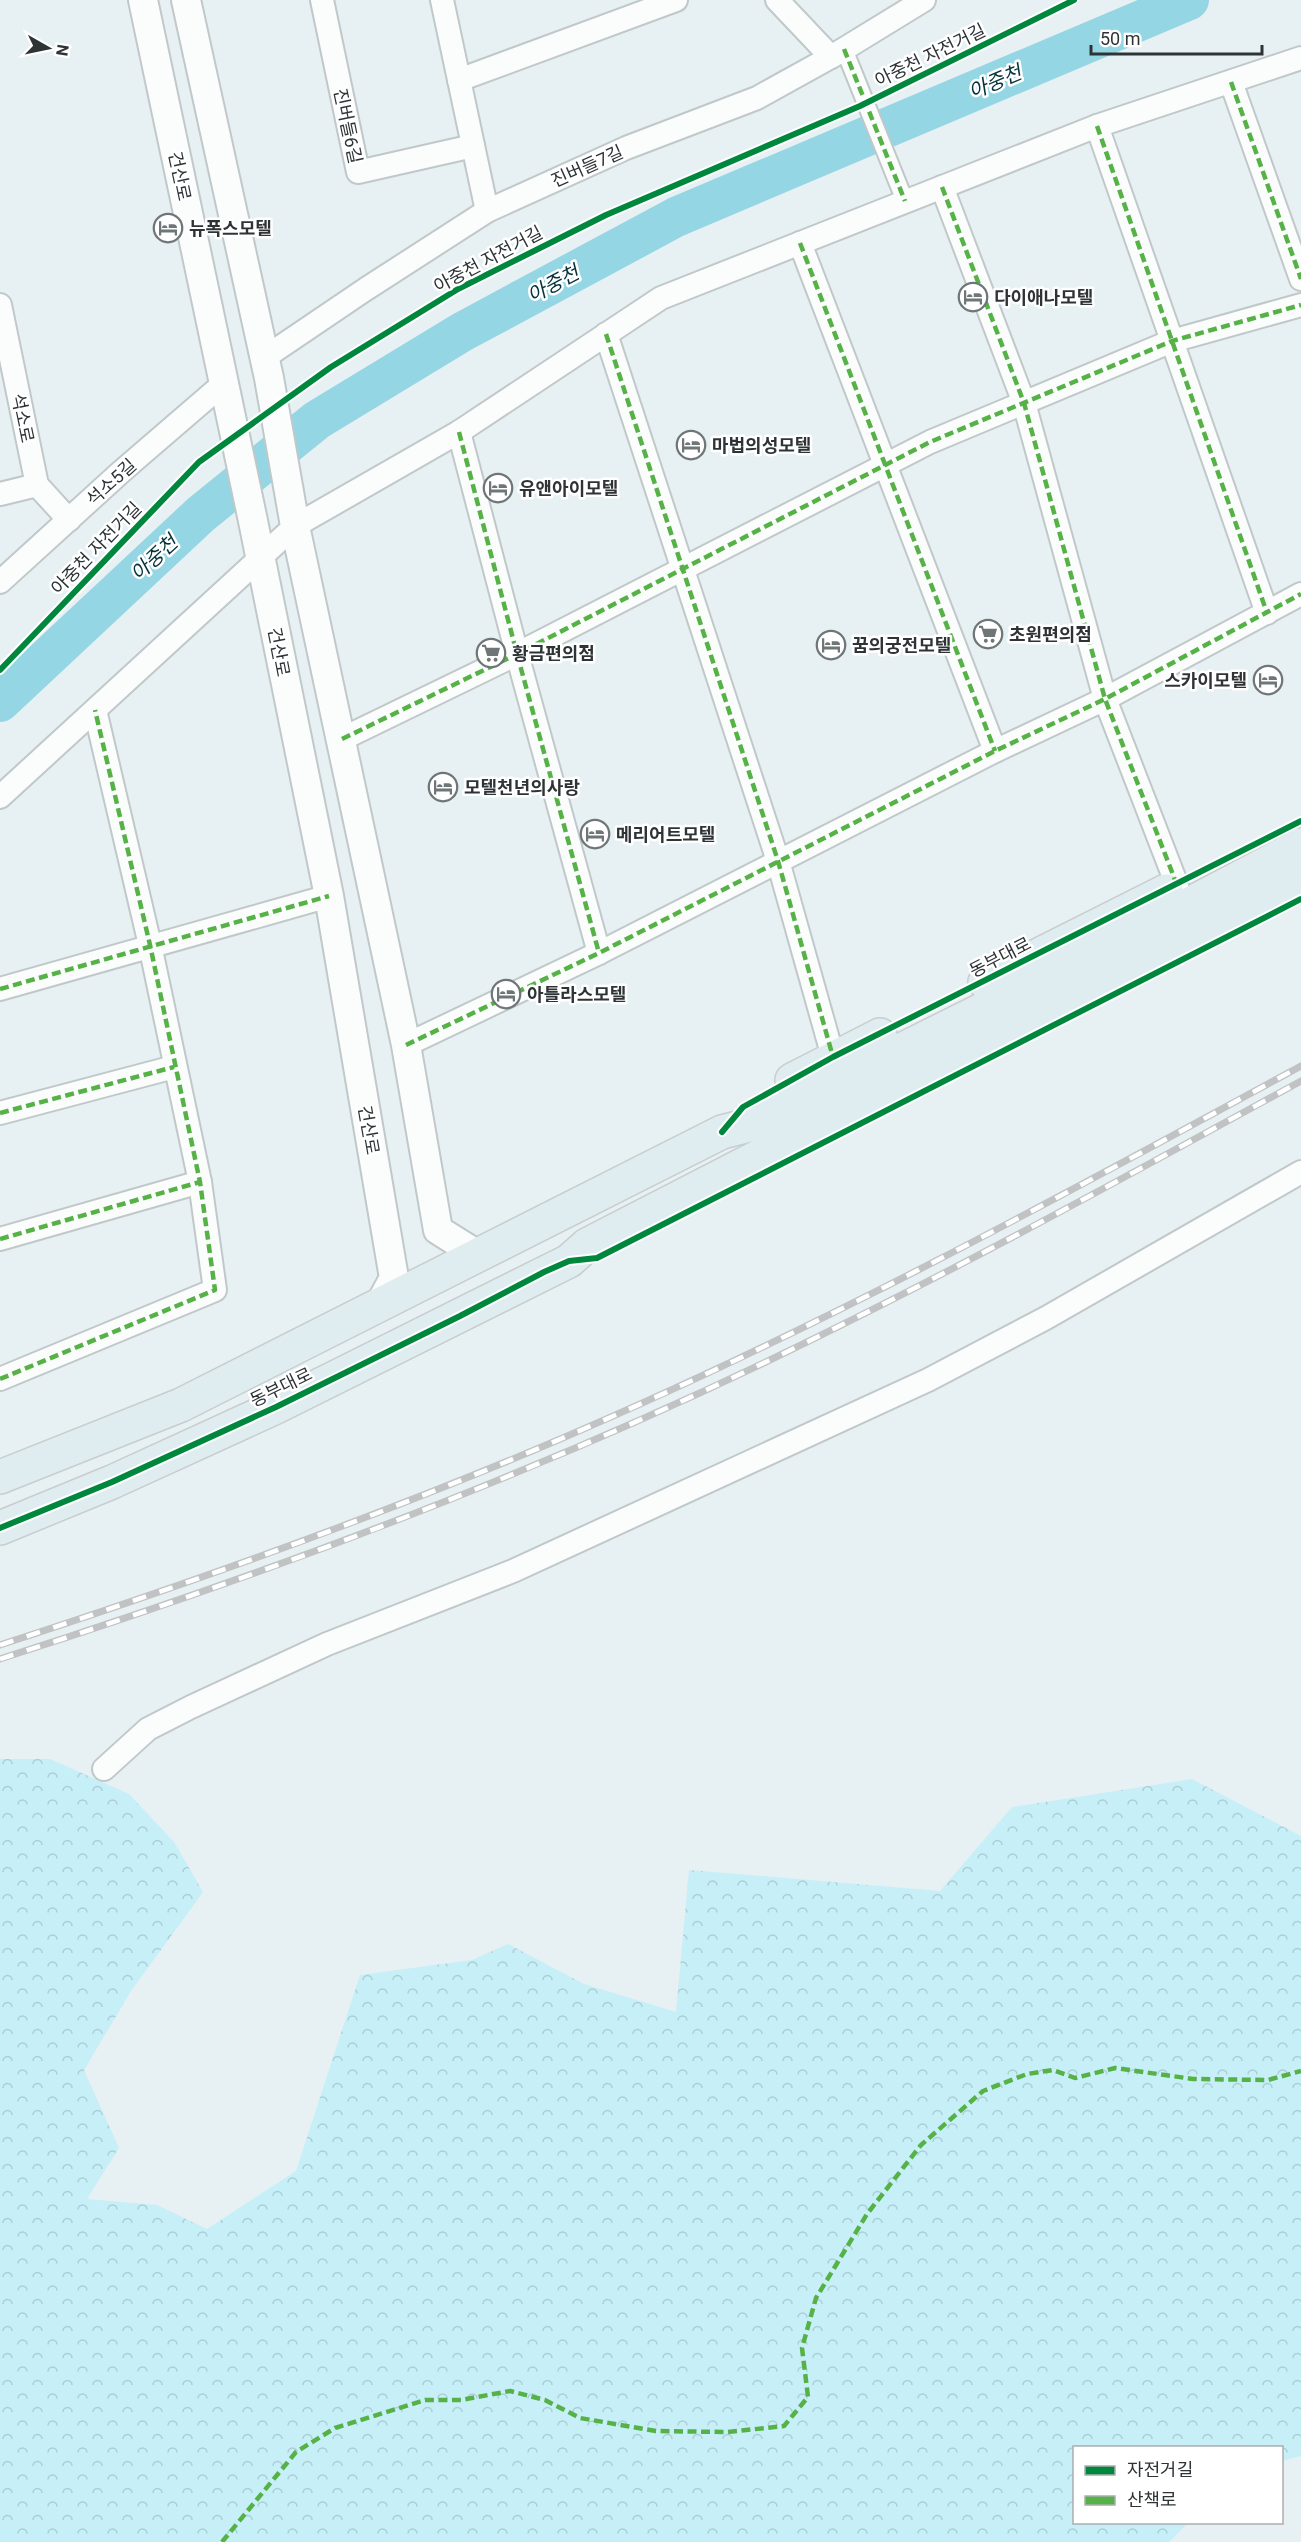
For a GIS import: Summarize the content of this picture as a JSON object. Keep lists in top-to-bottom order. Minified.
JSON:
{"streets":{"main road":["동부대로"],"street":["진버들6길","진버들7길","건산로","석소로","석소5길"],"cycle path":["아중천 자전거길"]},"crossings":[["건산로","석소5길"],["건산로","동부대로"]],"water":["아중천"],"places":{"hotel":["뉴폭스모텔","다이애나모텔","마법의성모텔","유앤아이모텔","꿈의궁전모텔","스카이모텔","모텔천년의사랑","메리어트모텔","아틀라스모텔"],"supermarket":["초원편의점","황금편의점"]},"legend":["자전거길","산책로"],"scale_bar":"50 m","north":"right"}
